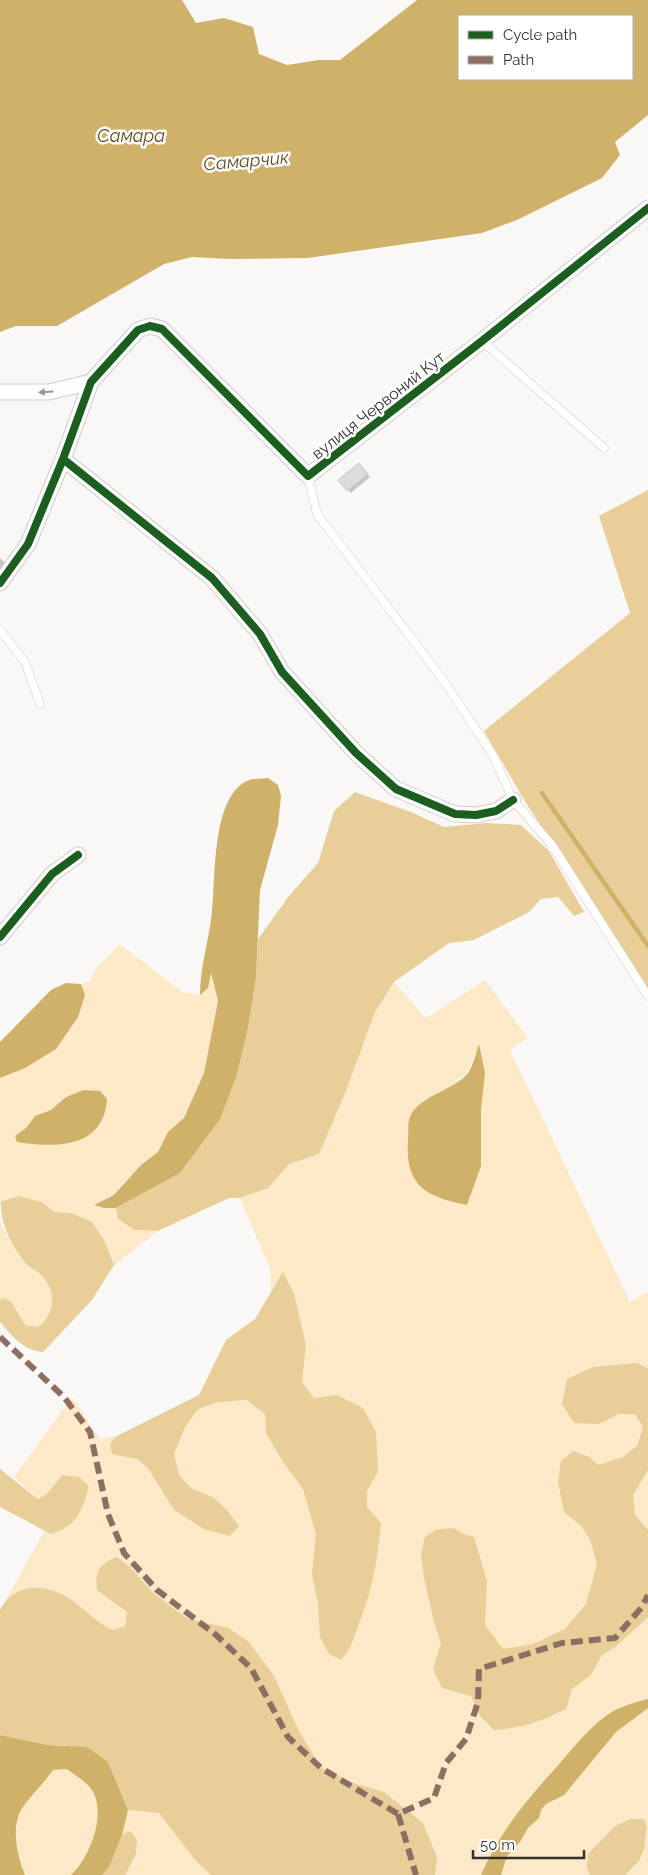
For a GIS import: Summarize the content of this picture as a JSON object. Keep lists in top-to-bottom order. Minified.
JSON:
{"streets":{"street":["вулиця Червоний Кут"]},"water":["Самара","Самарчик"],"legend":["Cycle path","Path"],"scale_bar":"50 m"}
